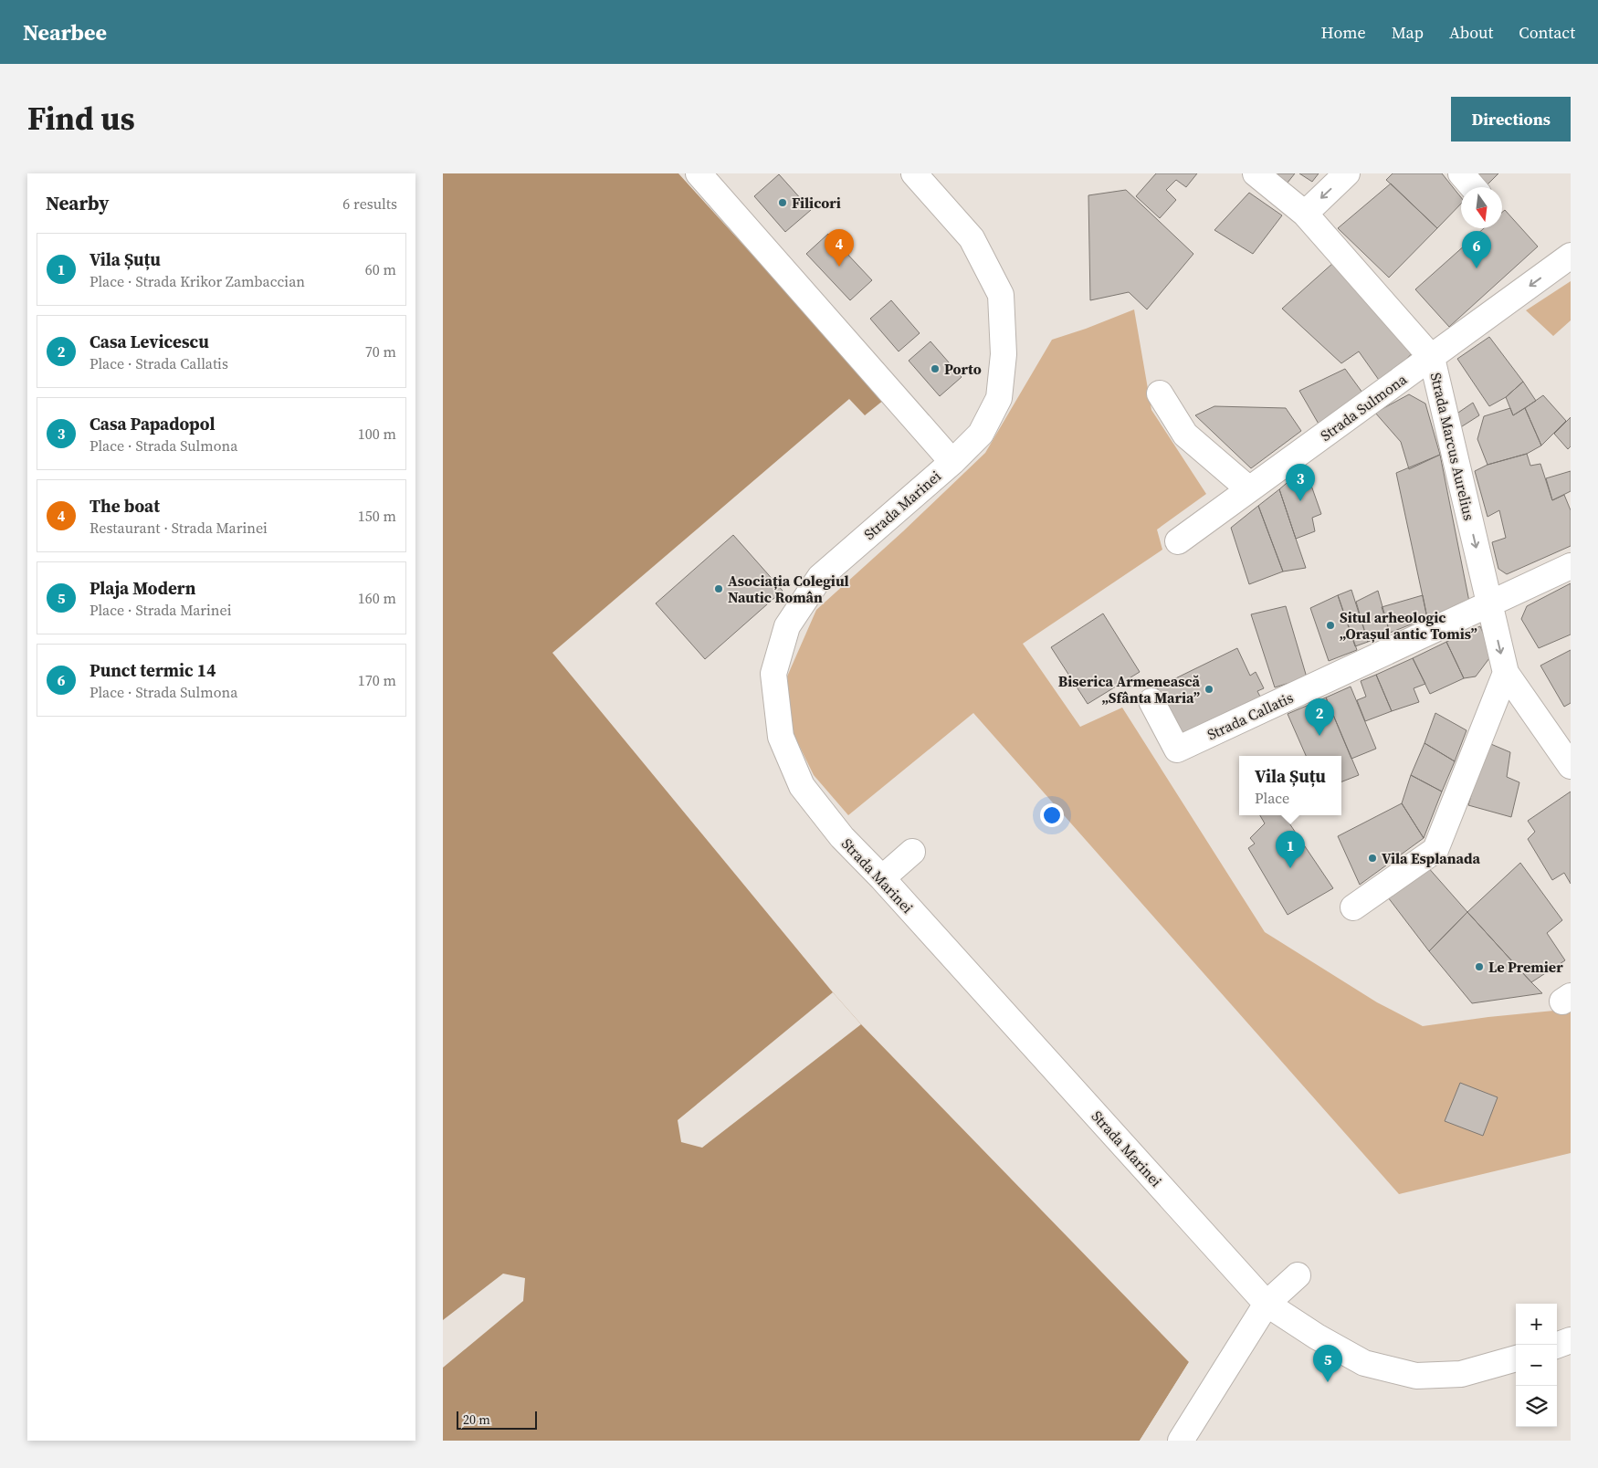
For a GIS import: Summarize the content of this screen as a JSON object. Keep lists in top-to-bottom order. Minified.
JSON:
{"streets":{"street":["Strada Sulmona","Strada Marcus Aurelius","Strada Marinei","Strada Callatis"]},"crossings":[["Strada Sulmona","Strada Marcus Aurelius"],["Strada Marcus Aurelius","Strada Callatis"]],"one_way":["Strada Sulmona","Strada Marcus Aurelius"],"places":["Filicori","Porto","Asociația Colegiul Nautic Român","Situl arheologic „Orașul antic Tomis”","Biserica Armenească „Sfânta Maria”","Vila Esplanada","Le Premier"],"scale_bar":"20 m","north":"bottom","page":{"header":"Nearbee","nav":["Home","Map","About","Contact"],"title":"Find us","buttons":"Directions","heading":["Nearby","6 results"],"pins":["4","6","3","2","1","5"],"list":[{"mark":"1","name":"Vila Șuțu","note":"Place · Strada Krikor Zambaccian","value":"60 m"},{"mark":"2","name":"Casa Levicescu","note":"Place · Strada Callatis","value":"70 m"},{"mark":"3","name":"Casa Papadopol","note":"Place · Strada Sulmona","value":"100 m"},{"mark":"4","name":"The boat","note":"Restaurant · Strada Marinei","value":"150 m"},{"mark":"5","name":"Plaja Modern","note":"Place · Strada Marinei","value":"160 m"},{"mark":"6","name":"Punct termic 14","note":"Place · Strada Sulmona","value":"170 m"}],"popup":["Vila Șuțu","Place"],"map_buttons":["+","−"],"scale":"20 m"}}
